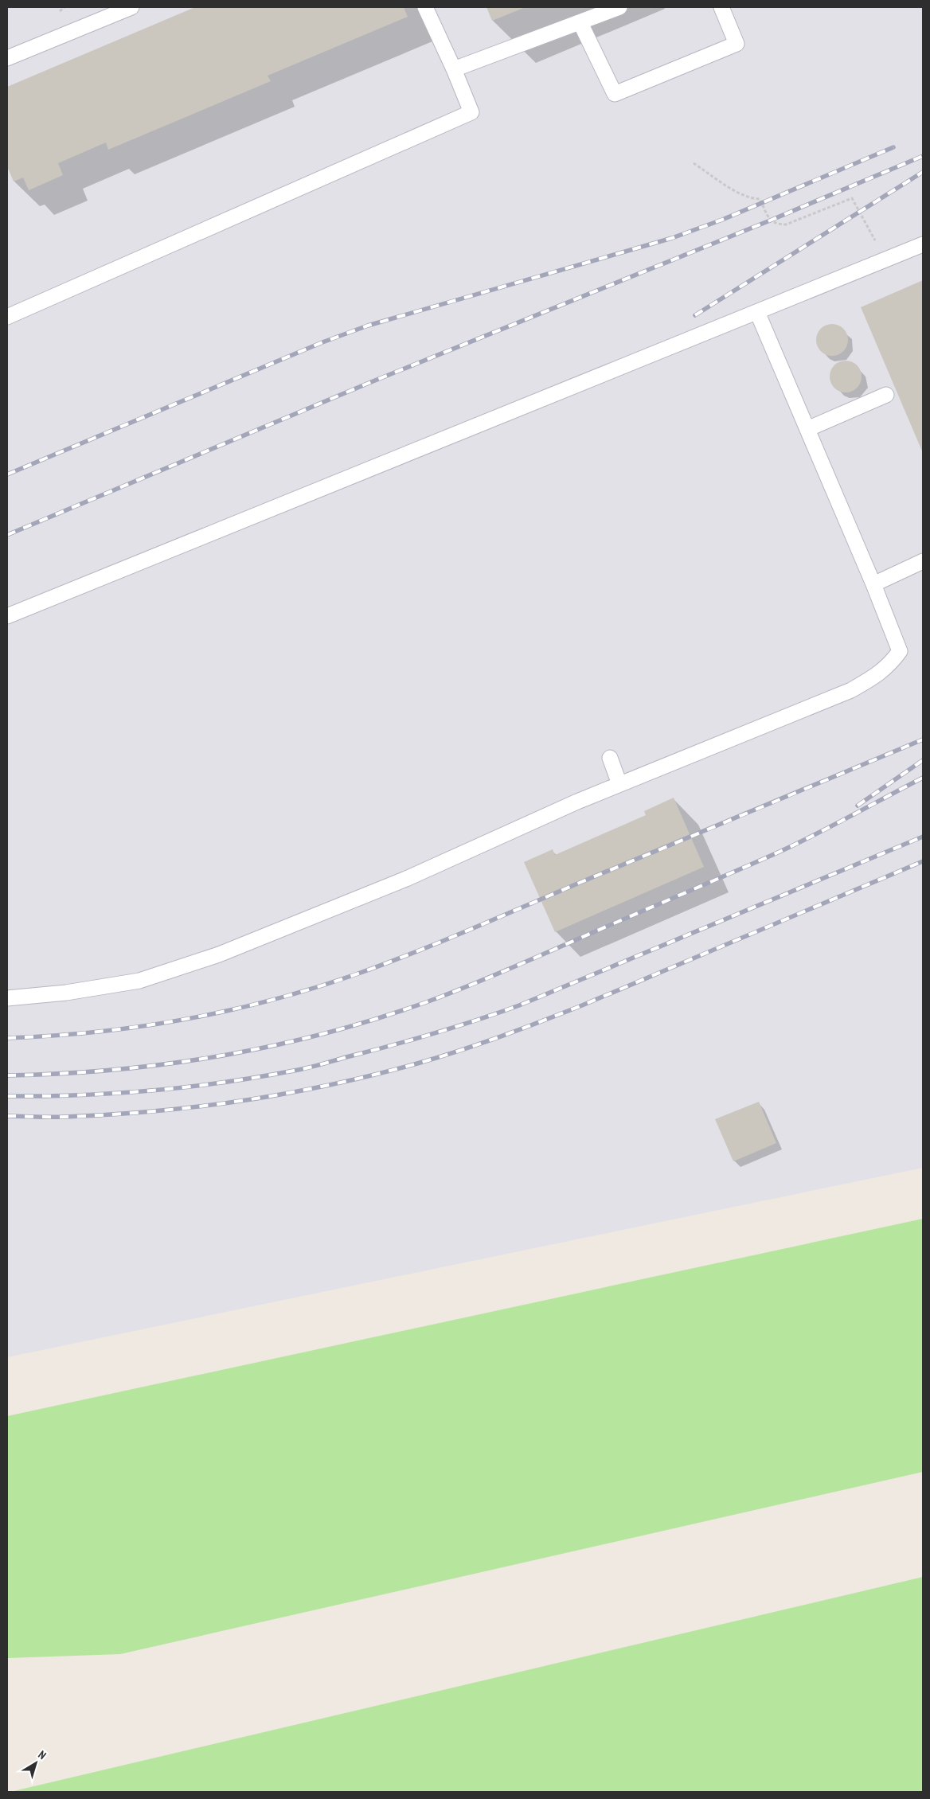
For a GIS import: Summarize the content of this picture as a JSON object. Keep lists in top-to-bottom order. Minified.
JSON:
{"north":"top right"}
